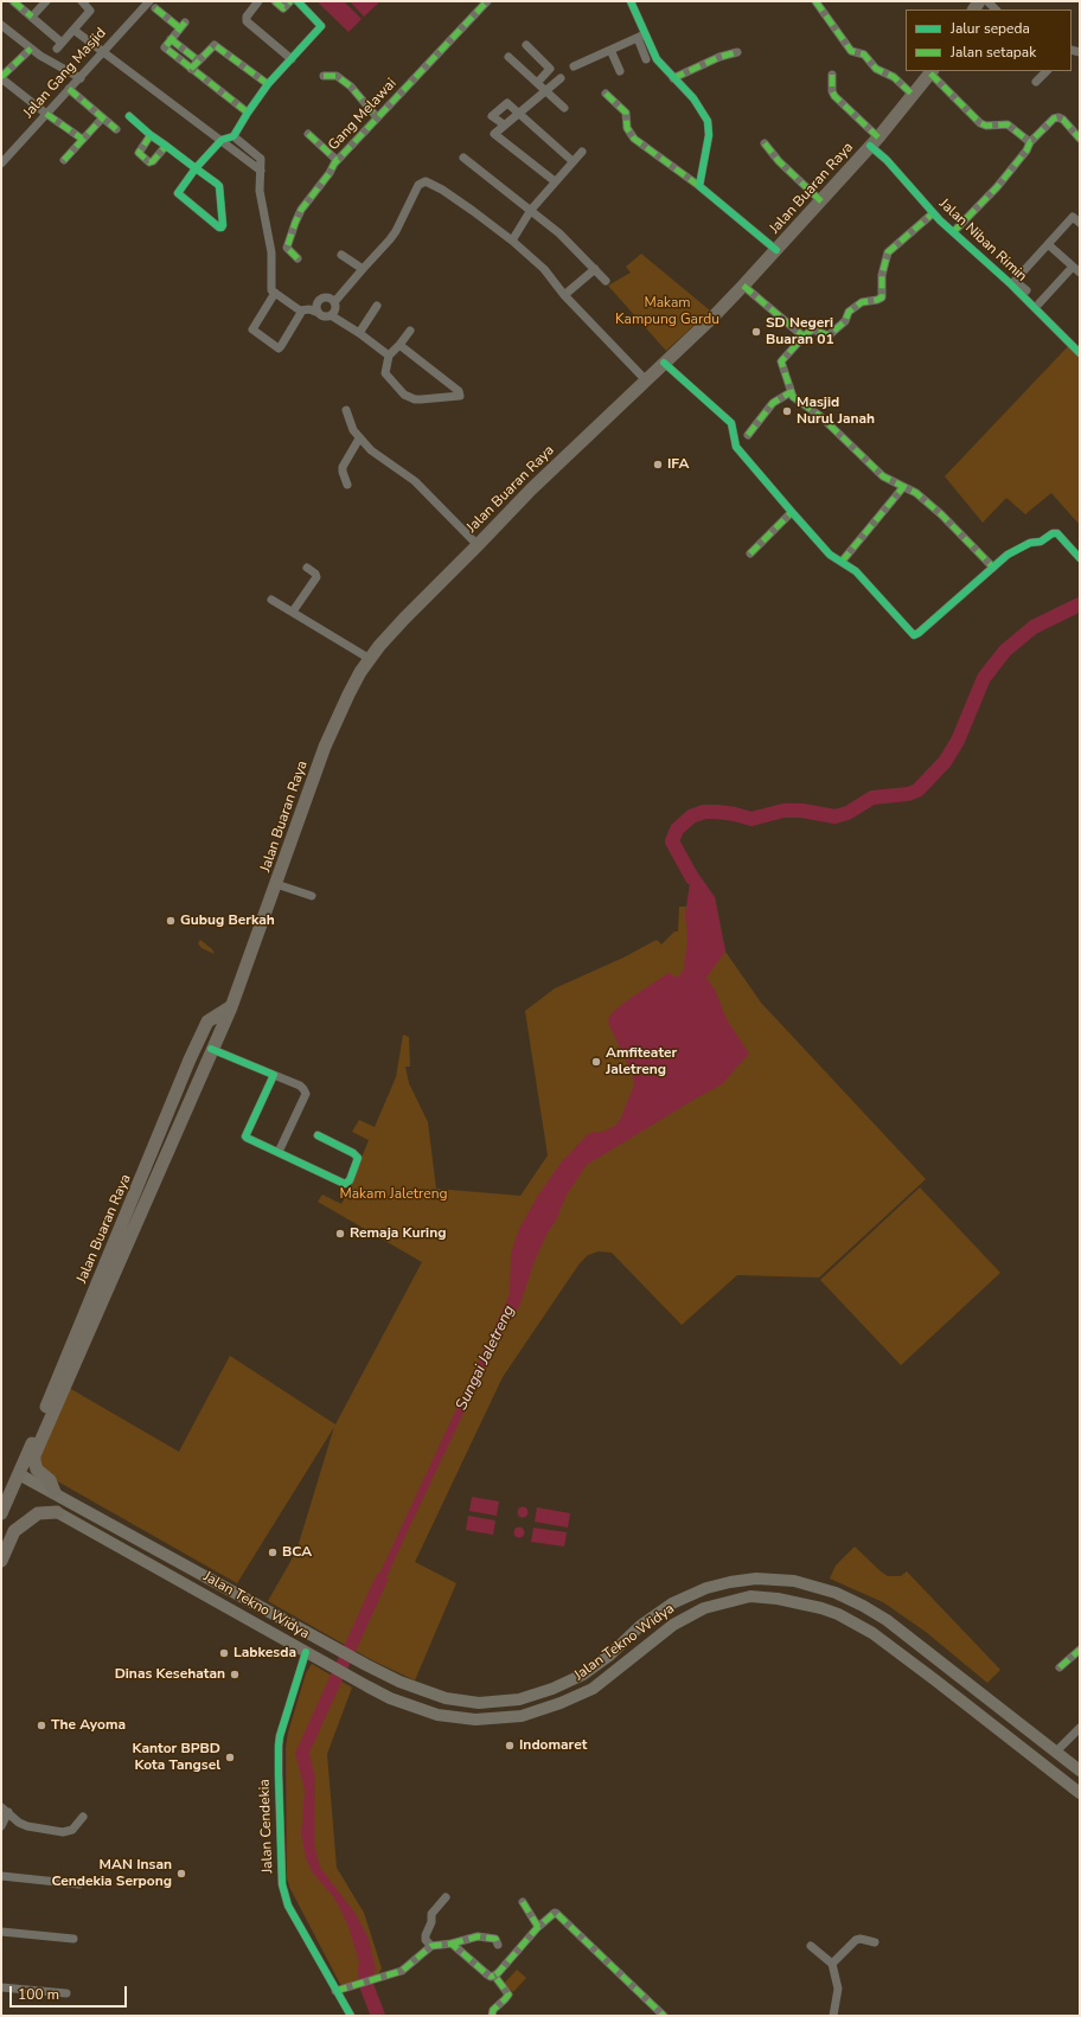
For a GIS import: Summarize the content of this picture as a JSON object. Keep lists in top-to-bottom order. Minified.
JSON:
{"streets":{"main road":["Jalan Buaran Raya","Jalan Tekno Widya"],"street":["Jalan Gang Masjid","Gang Melawai","Jalan Niban Rimin","Jalan Cendekia"]},"crossings":[["Jalan Buaran Raya","Jalan Niban Rimin"],["Jalan Buaran Raya","Jalan Tekno Widya"],["Jalan Tekno Widya","Jalan Cendekia"]],"water":["Sungai Jaletreng"],"parks":["Makam Kampung Gardu","Makam Jaletreng"],"places":["SD Negeri Buaran 01","Masjid Nurul Janah","IFA","Gubug Berkah","Amfiteater Jaletreng","Remaja Kuring","BCA","Labkesda","Dinas Kesehatan","The Ayoma","Indomaret","Kantor BPBD Kota Tangsel","MAN Insan Cendekia Serpong"],"legend":["Jalur sepeda","Jalan setapak"],"scale_bar":"100 m"}
